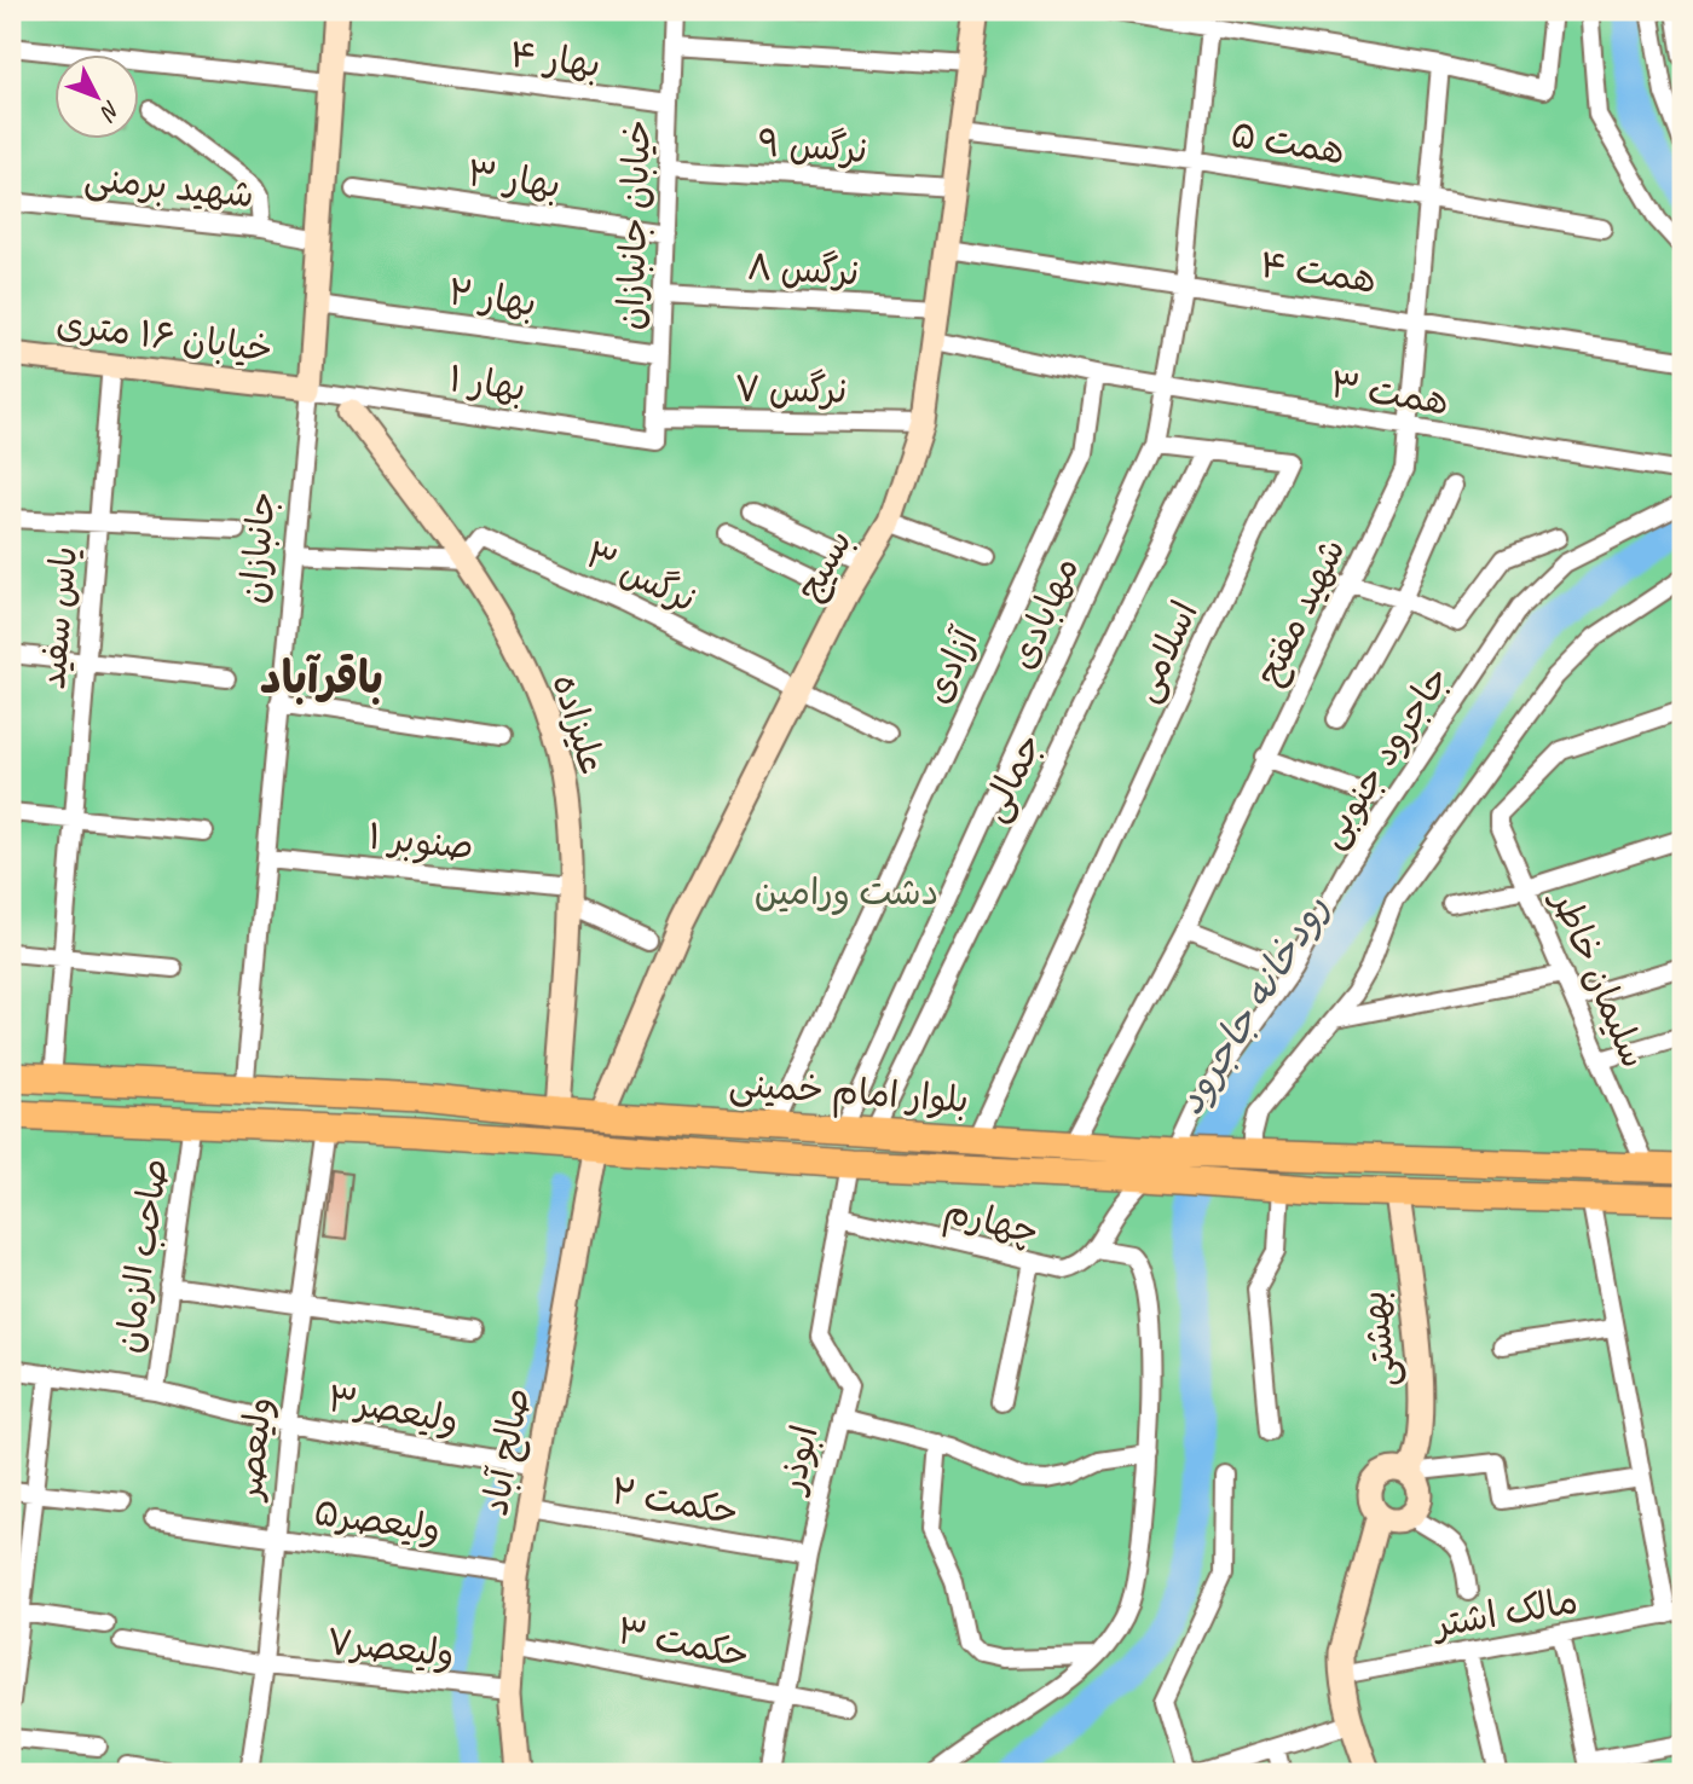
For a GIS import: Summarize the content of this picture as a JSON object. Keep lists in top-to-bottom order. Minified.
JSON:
{"streets":{"main road":["بلوار امام خمینی"],"street":["بهار ۴","همت ۵","نرگس ۹","بهار ۳","شهید برمنی","خیابان جانبازان","نرگس ۸","همت ۴","بهار ۲","خیابان ۱۶ متری","بهار ۱","نرگس ۷","همت ۳","جانبازان","بسیج","نرگس ۳","شهید مفتح","مهابادی","یاس سفید","اسلامی","آزادی","علیزاده","جاجرود جنوبی","جمالی","صنوبر ۱","سلیمان خاطر","چهارم","صاحب الزمان","بهشتی","ولیعصر۳","ولیعصر","صالح آباد","ابوذر","حکمت ۲","ولیعصر۵","مالک اشتر","حکمت ۳","ولیعصر۷"]},"crossings":[["بهار ۴","خیابان جانبازان"],["بهار ۴","جانبازان"],["همت ۵","بسیج"],["همت ۵","شهید مفتح"],["نرگس ۹","خیابان جانبازان"],["نرگس ۹","بسیج"],["بهار ۳","خیابان جانبازان"],["شهید برمنی","جانبازان"],["خیابان جانبازان","نرگس ۸"],["خیابان جانبازان","بهار ۲"],["خیابان جانبازان","بهار ۱"],["خیابان جانبازان","نرگس ۷"],["نرگس ۸","بسیج"],["همت ۴","بسیج"],["همت ۴","شهید مفتح"],["بهار ۲","جانبازان"],["خیابان ۱۶ متری","بهار ۱"],["خیابان ۱۶ متری","جانبازان"],["خیابان ۱۶ متری","یاس سفید"],["بهار ۱","جانبازان"],["نرگس ۷","بسیج"],["همت ۳","شهید مفتح"],["همت ۳","آزادی"],["جانبازان","صنوبر ۱"],["جانبازان","بلوار امام خمینی"],["بسیج","نرگس ۳"],["بسیج","بلوار امام خمینی"],["نرگس ۳","علیزاده"],["شهید مفتح","بلوار امام خمینی"],["مهابادی","اسلامی"],["مهابادی","بلوار امام خمینی"],["یاس سفید","بلوار امام خمینی"],["اسلامی","جمالی"],["اسلامی","بلوار امام خمینی"],["آزادی","بلوار امام خمینی"],["علیزاده","صنوبر ۱"],["علیزاده","بلوار امام خمینی"],["جاجرود جنوبی","بلوار امام خمینی"],["جمالی","بلوار امام خمینی"],["سلیمان خاطر","بلوار امام خمینی"],["بلوار امام خمینی","صاحب الزمان"],["بلوار امام خمینی","بهشتی"],["بلوار امام خمینی","ولیعصر"],["بلوار امام خمینی","صالح آباد"],["بلوار امام خمینی","ابوذر"],["چهارم","ابوذر"],["صاحب الزمان","ولیعصر۳"],["ولیعصر۳","ولیعصر"],["ولیعصر۳","صالح آباد"],["ولیعصر","ولیعصر۵"],["ولیعصر","ولیعصر۷"],["صالح آباد","حکمت ۲"],["صالح آباد","ولیعصر۵"],["صالح آباد","حکمت ۳"],["صالح آباد","ولیعصر۷"],["ابوذر","حکمت ۲"],["ابوذر","حکمت ۳"]],"districts":["باقرآباد"],"water":["رودخانه جاجرود"],"parks":["دشت ورامین"],"north":"bottom right"}
